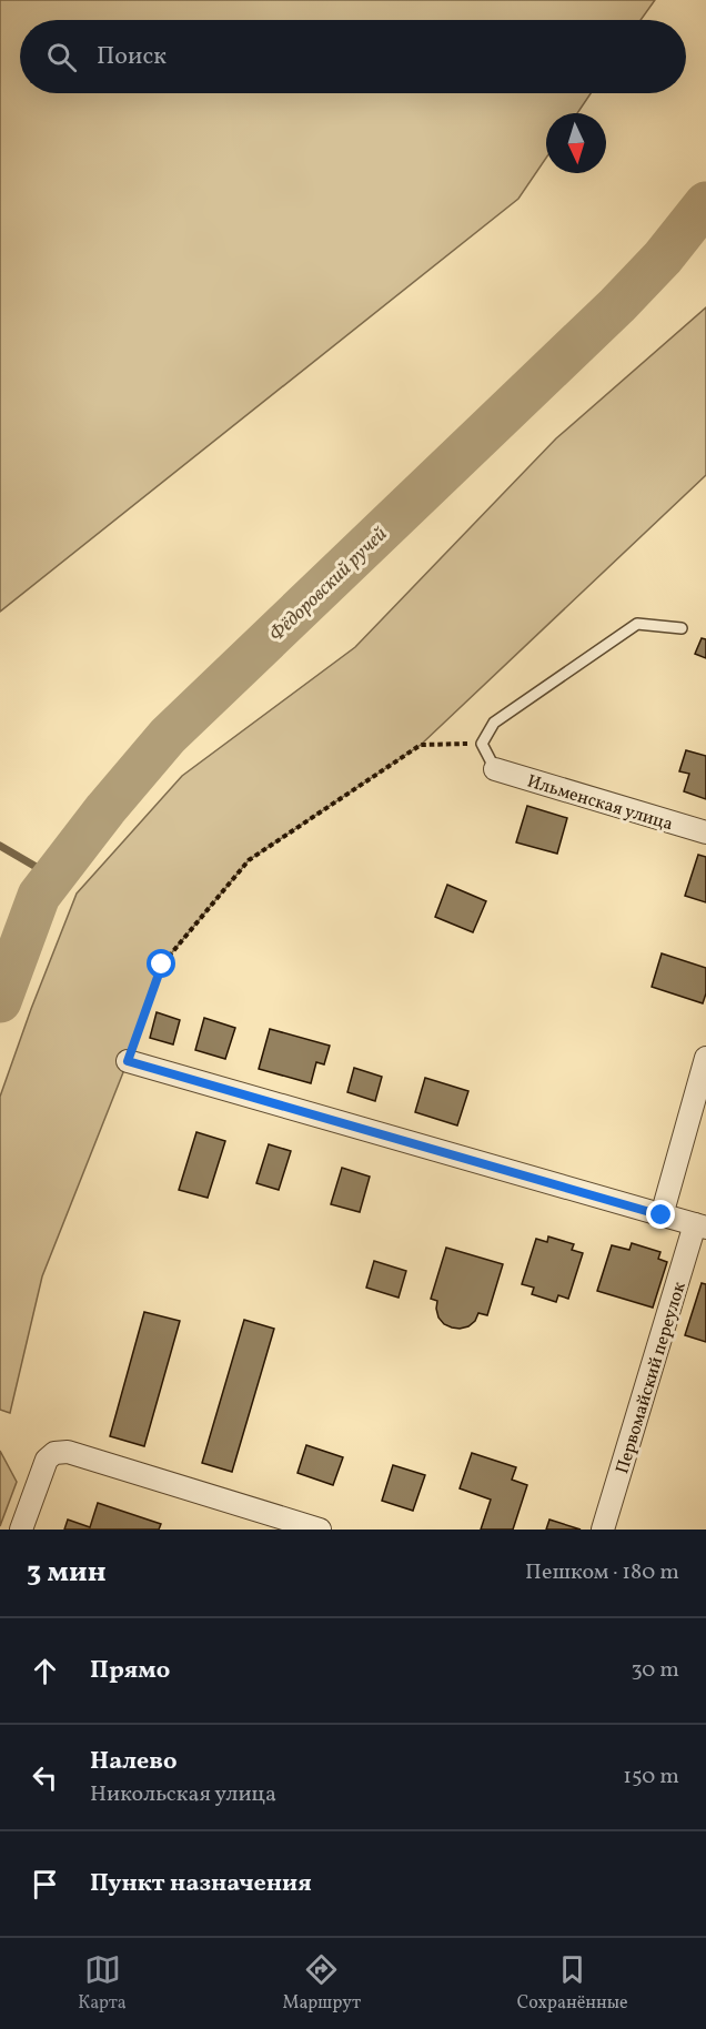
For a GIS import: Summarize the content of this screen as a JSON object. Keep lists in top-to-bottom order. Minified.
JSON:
{"streets":{"street":["Ильменская улица","Первомайский переулок"]},"water":["Фёдоровский ручей"],"north":"bottom","page":{"search":"Поиск","heading":["3 мин","Пешком · 180 m"],"list":[["Прямо","30 m"],["Налево","Никольская улица","150 m"],"Пункт назначения"],"nav":["Карта","Маршрут","Сохранённые"]}}
